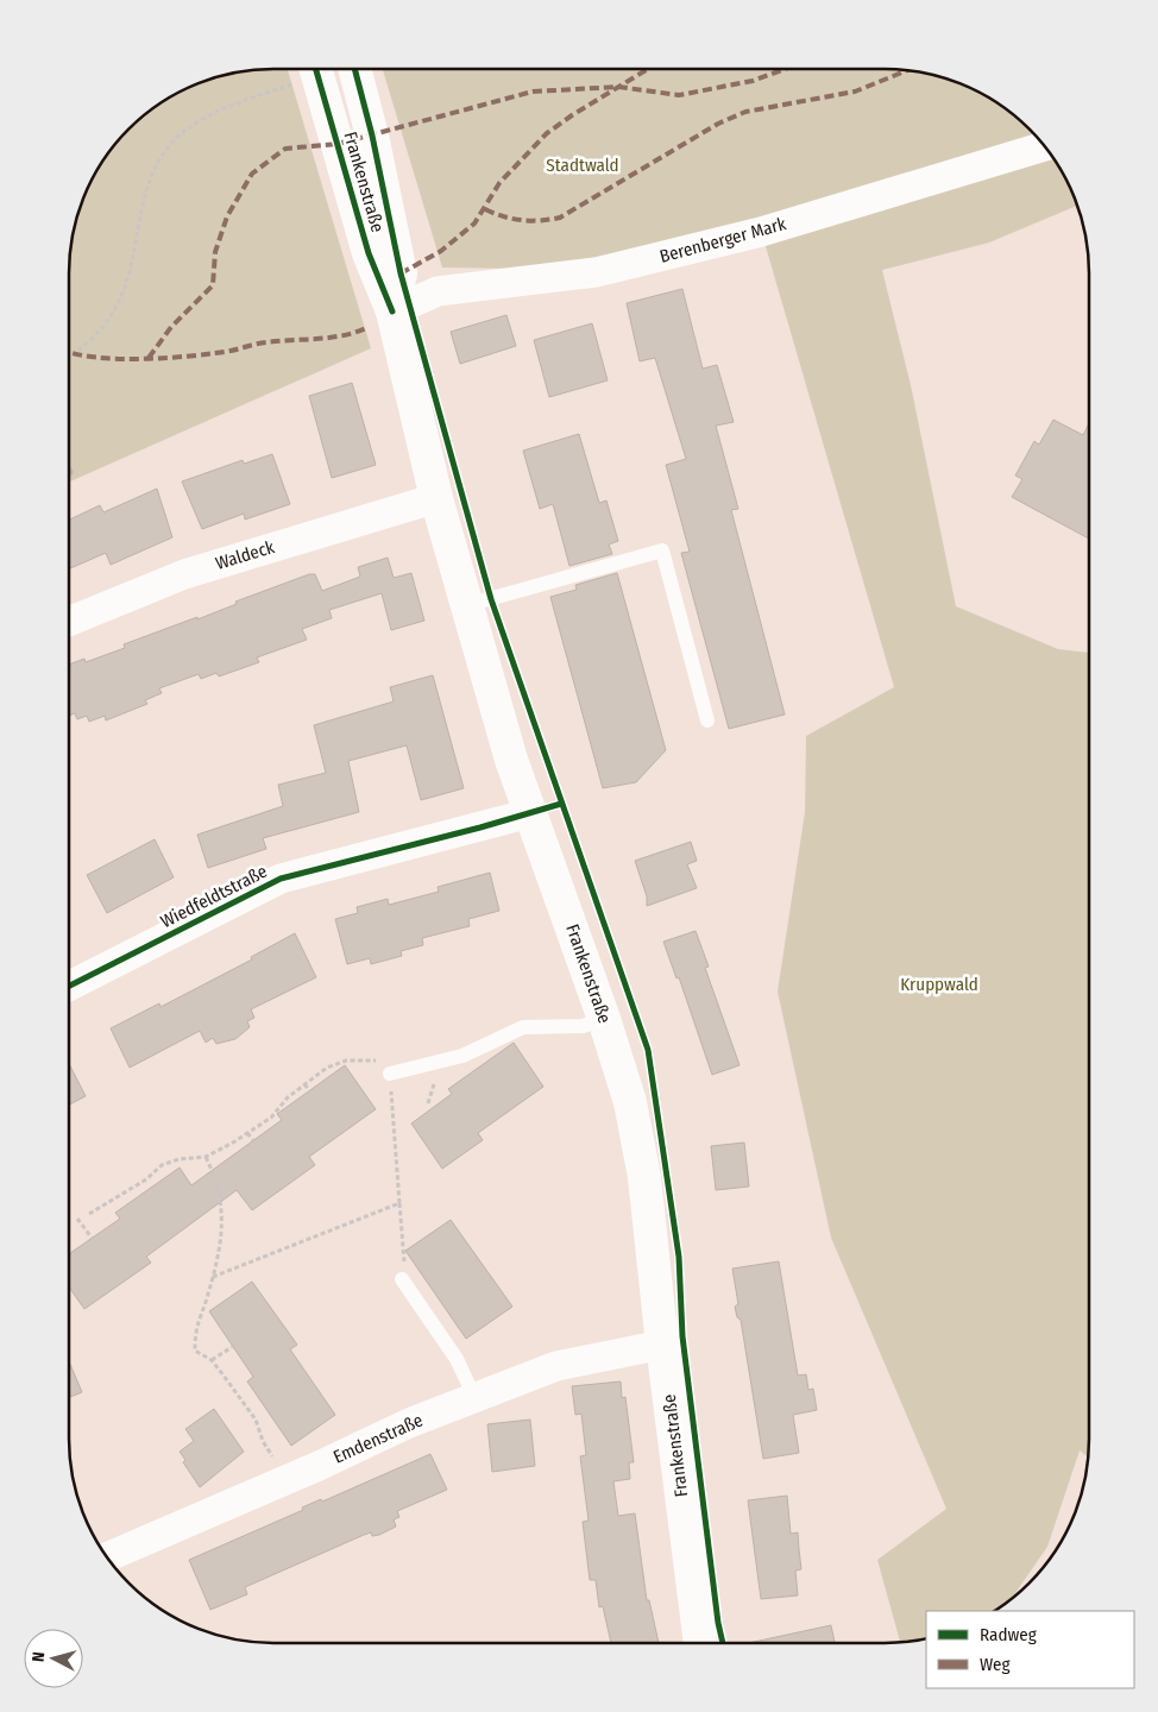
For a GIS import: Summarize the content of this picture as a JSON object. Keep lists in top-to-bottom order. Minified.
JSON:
{"streets":{"main road":["Frankenstraße"],"street":["Berenberger Mark","Waldeck","Wiedfeldtstraße","Emdenstraße"]},"crossings":[["Frankenstraße","Berenberger Mark"],["Frankenstraße","Waldeck"],["Frankenstraße","Wiedfeldtstraße"],["Frankenstraße","Emdenstraße"]],"parks":["Stadtwald","Kruppwald"],"legend":["Radweg","Weg"],"north":"left"}
